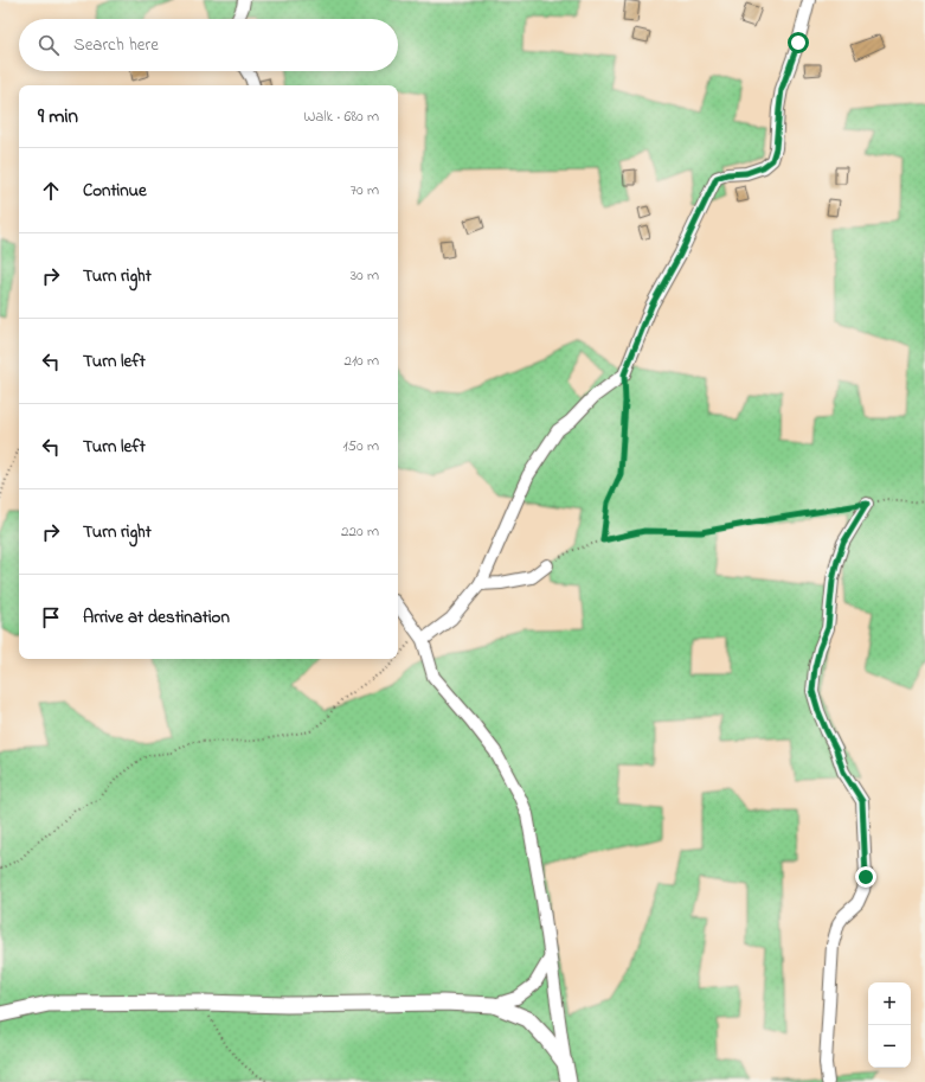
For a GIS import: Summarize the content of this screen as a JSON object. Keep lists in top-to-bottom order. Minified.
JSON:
{"page":{"search":"Search here","heading":["9 min","Walk · 680 m"],"list":[["Continue","70 m"],["Turn right","30 m"],["Turn left","210 m"],["Turn left","150 m"],["Turn right","220 m"],"Arrive at destination"],"map_buttons":["+","−"]}}
